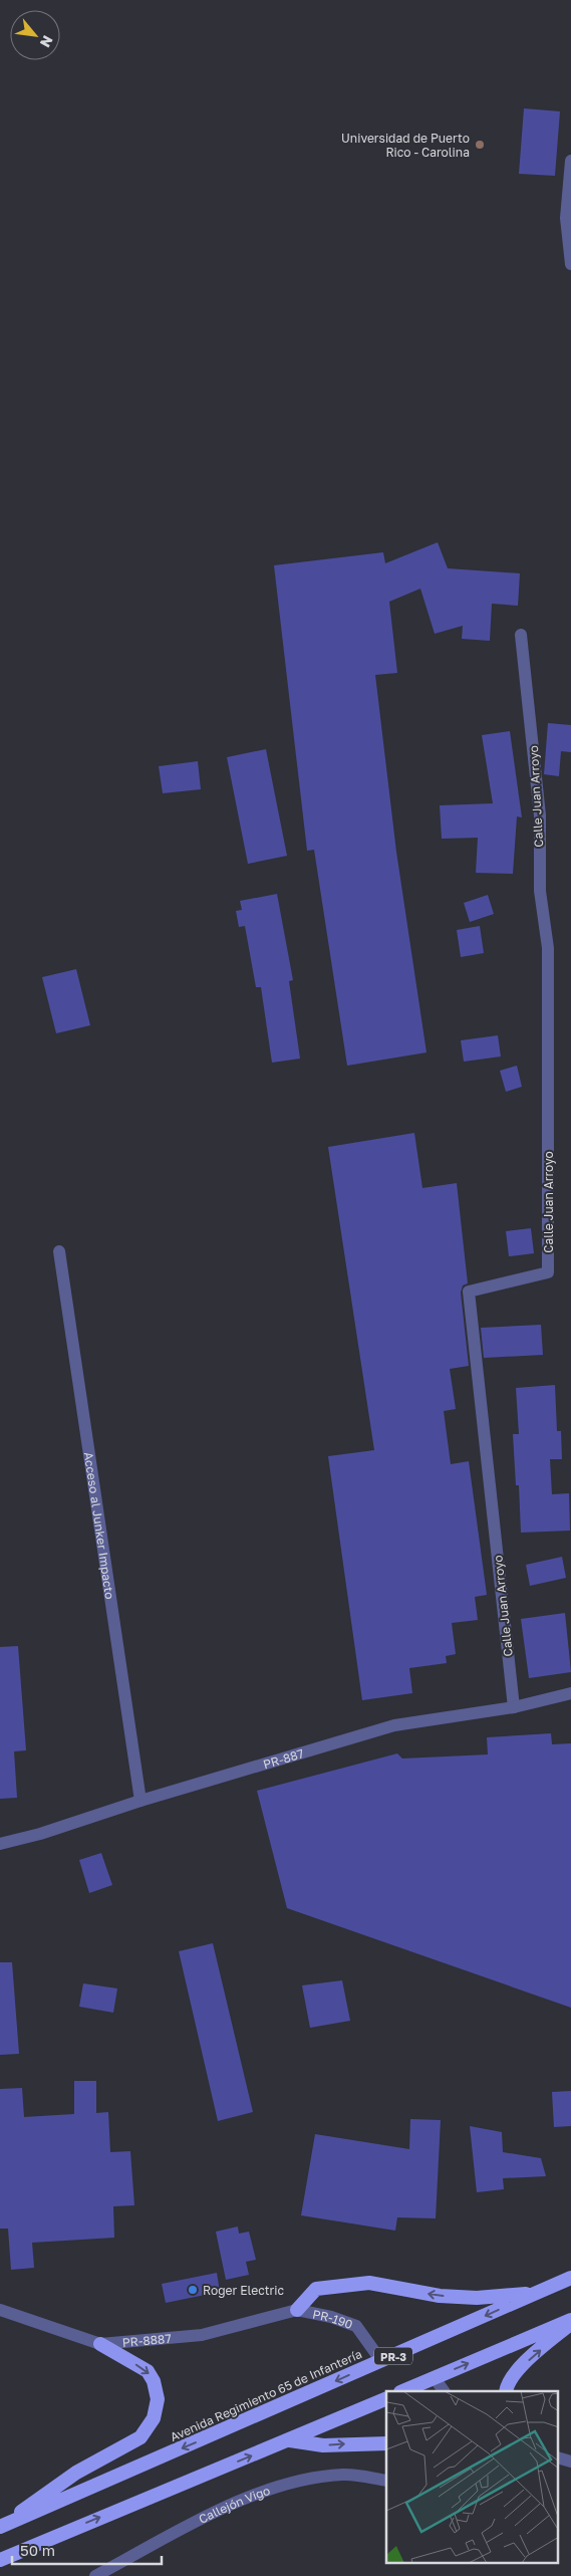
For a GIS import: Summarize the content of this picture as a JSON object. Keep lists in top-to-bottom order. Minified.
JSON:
{"streets":{"highway":["PR-3","Avenida Regimiento 65 de Infantería"],"street":["Calle Juan Arroyo","Acceso al Junker Impacto","PR-887","PR-190","PR-8887","Callejón Vigo"]},"crossings":[["Calle Juan Arroyo","PR-887"],["Acceso al Junker Impacto","PR-887"],["PR-190","PR-8887"],["PR-190","Avenida Regimiento 65 de Infantería"]],"places":["Universidad de Puerto Rico - Carolina","Roger Electric"],"scale_bar":"50 m","north":"bottom right"}
